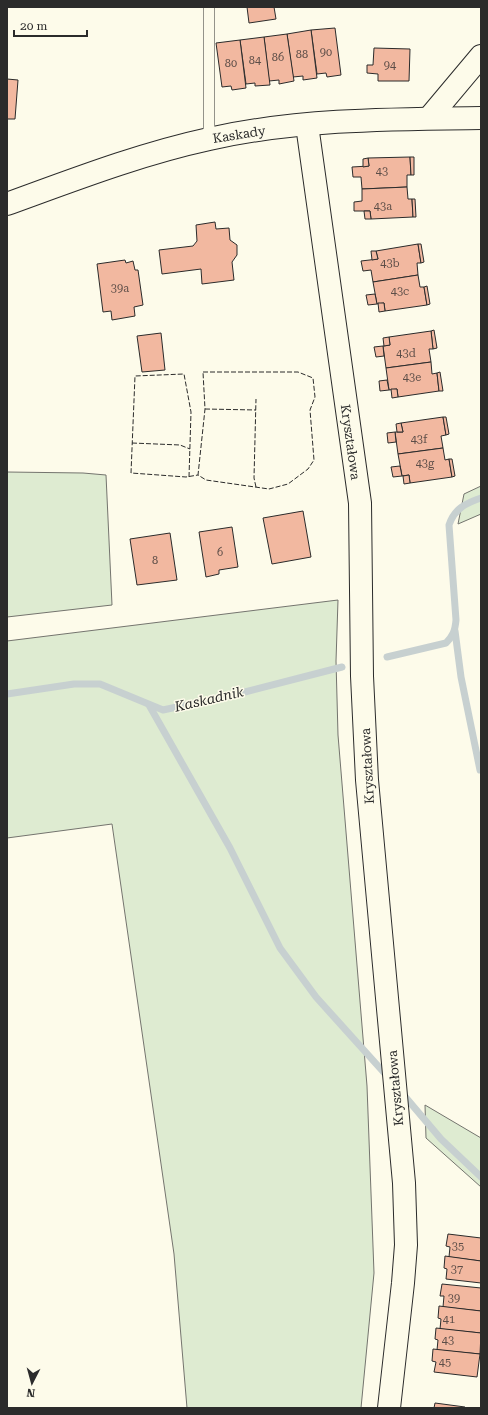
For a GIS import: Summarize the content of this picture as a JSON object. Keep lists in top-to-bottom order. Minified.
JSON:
{"streets":{"street":["Kaskady","Kryształowa"]},"crossings":[["Kaskady","Kryształowa"]],"water":["Kaskadnik"],"house_numbers":["90","88","86","84","80","94","43","43a","43b","39a","43c","43d","43e","43f","43g","6","8","35","37","39","41","43","45"],"scale_bar":"20 m","north":"bottom"}
